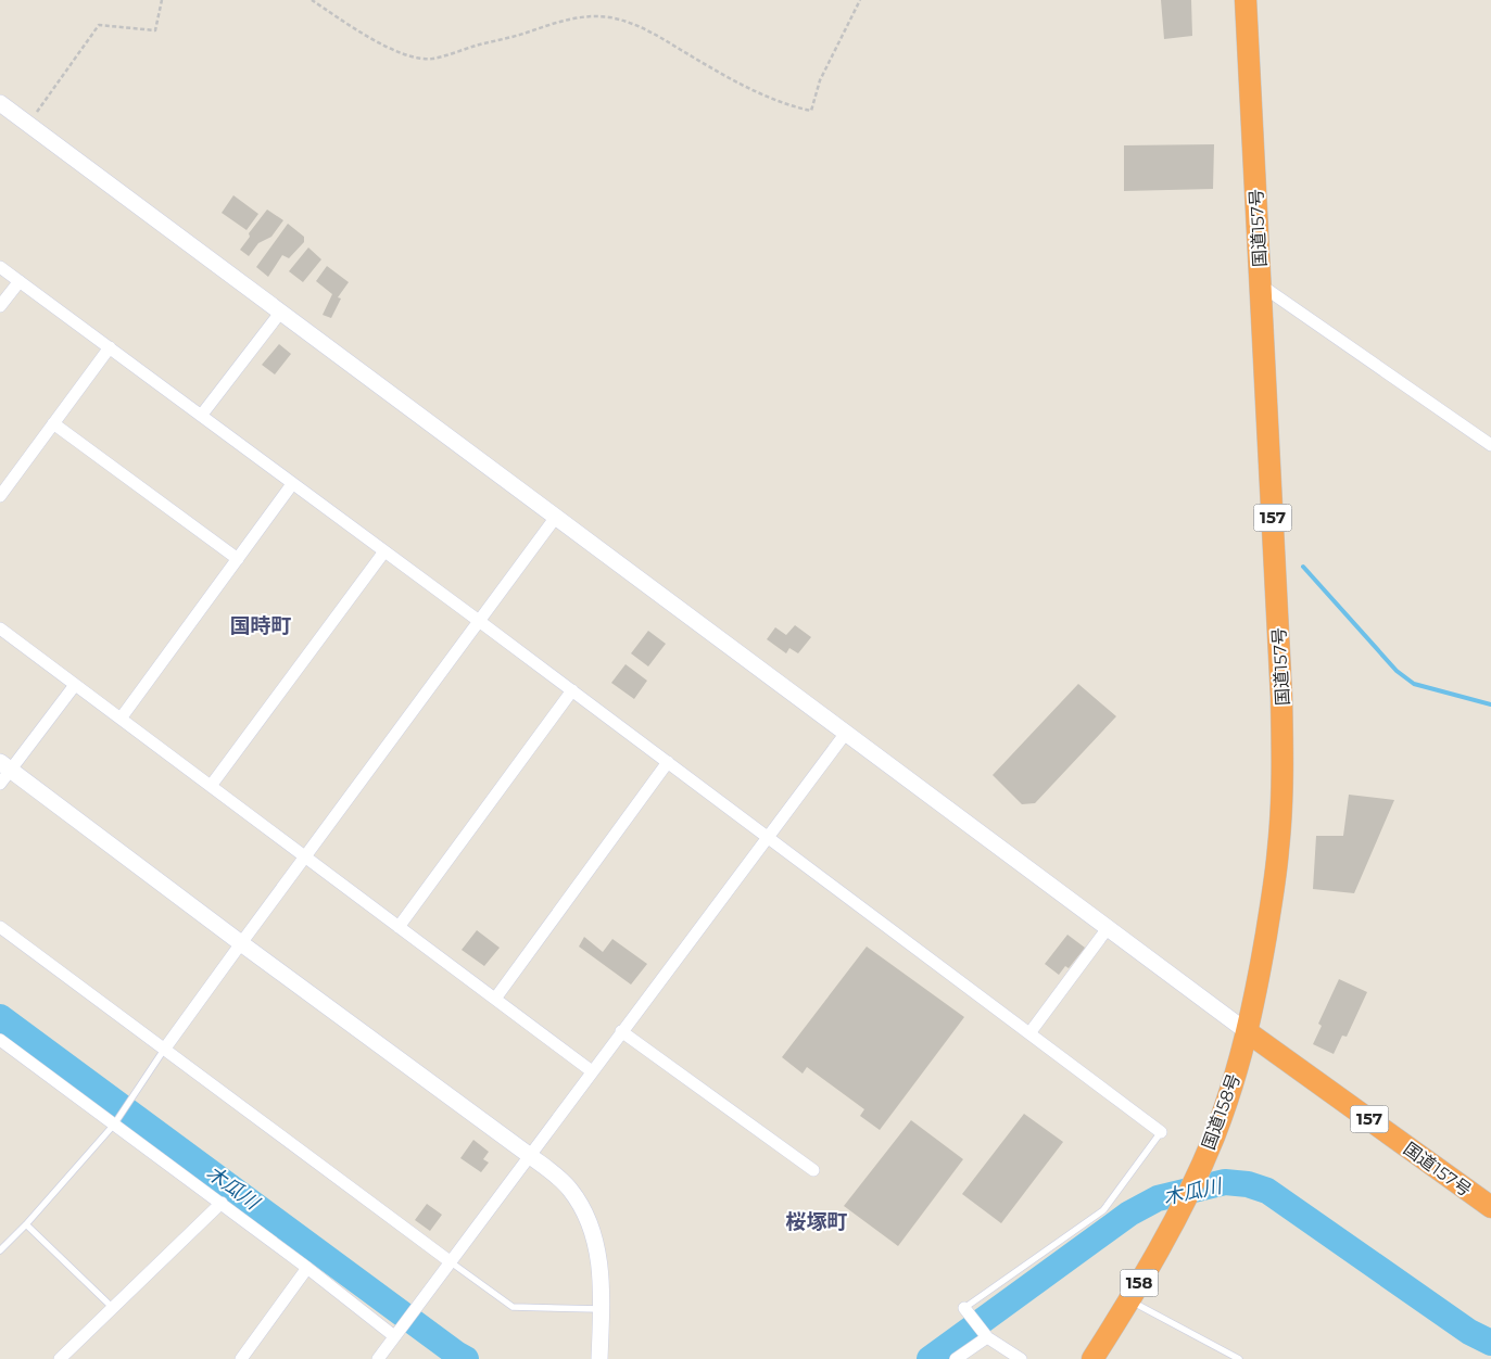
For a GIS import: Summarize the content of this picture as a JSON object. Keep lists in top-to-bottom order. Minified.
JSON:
{"streets":{"highway":["国道157号","157","国道158号","158"]},"crossings":[["国道157号","国道158号"]],"districts":["国時町","桜塚町"],"water":["木瓜川"]}
